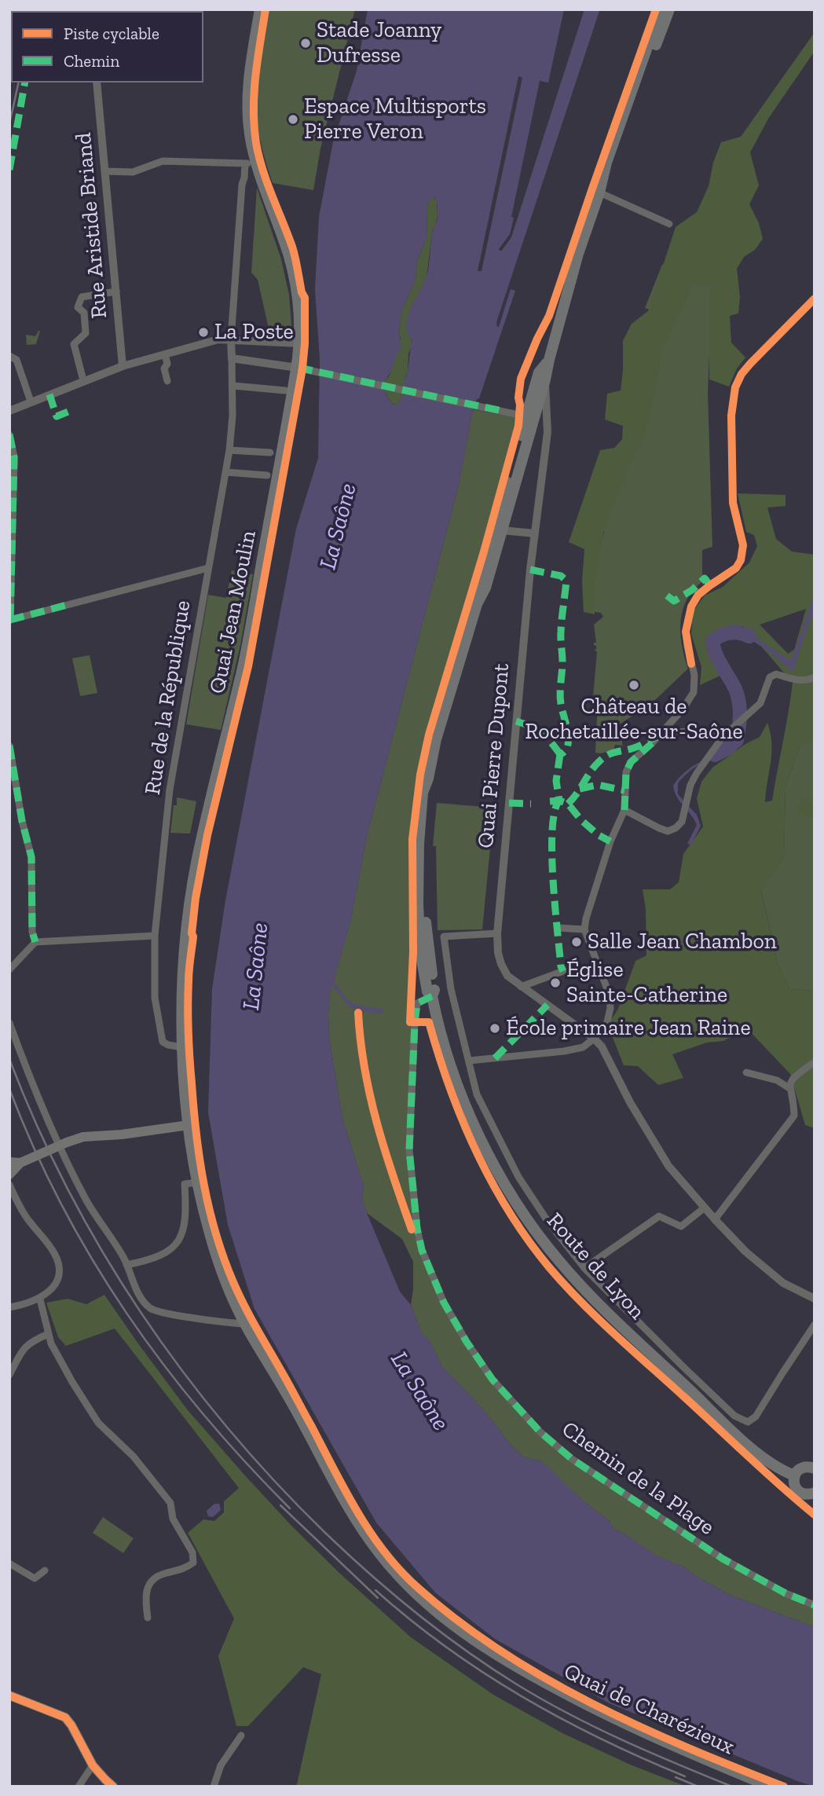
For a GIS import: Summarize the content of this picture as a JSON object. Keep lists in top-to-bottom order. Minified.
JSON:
{"streets":{"main road":["Quai Jean Moulin","Quai Pierre Dupont","Route de Lyon","Quai de Charézieux"],"street":["Rue Aristide Briand","Rue de la République","Chemin de la Plage"]},"crossings":[["Quai Jean Moulin","Rue de la République"],["Quai Jean Moulin","Quai de Charézieux"],["Rue de la République","Quai de Charézieux"],["Quai Pierre Dupont","Route de Lyon"],["Route de Lyon","Chemin de la Plage"]],"water":["La Saône"],"places":["Stade Joanny Dufresse","Espace Multisports Pierre Veron","La Poste","Château de Rochetaillée-sur-Saône","Salle Jean Chambon","Église Sainte-Catherine","École primaire Jean Raine"],"legend":["Piste cyclable","Chemin"]}
